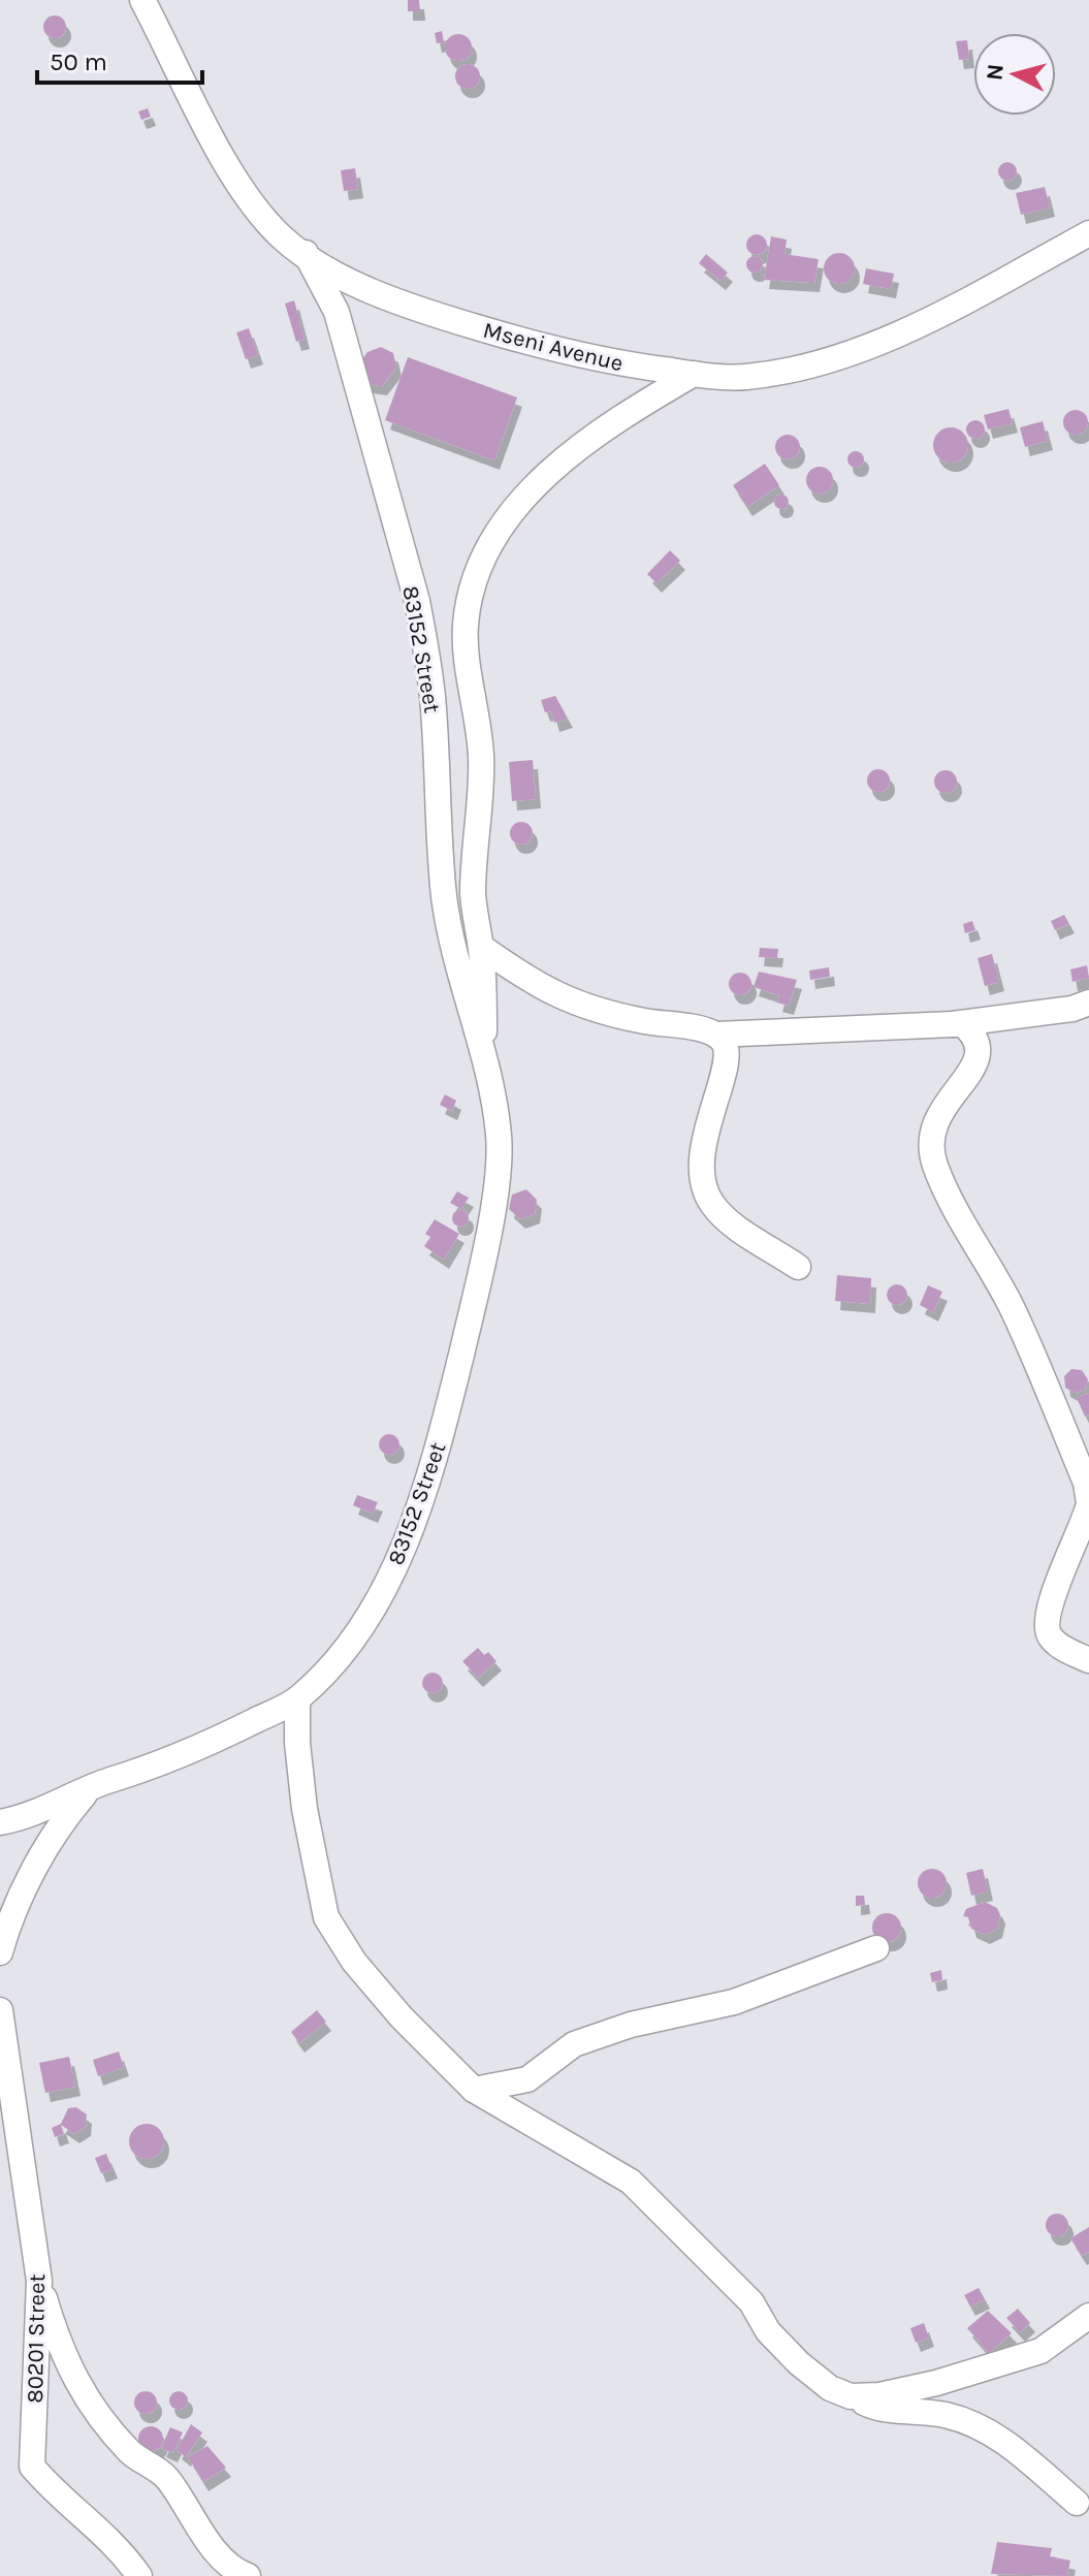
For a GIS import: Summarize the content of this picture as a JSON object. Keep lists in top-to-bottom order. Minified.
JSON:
{"streets":{"street":["Mseni Avenue","83152 Street","80201 Street"]},"crossings":[["Mseni Avenue","83152 Street"]],"scale_bar":"50 m","north":"left"}
